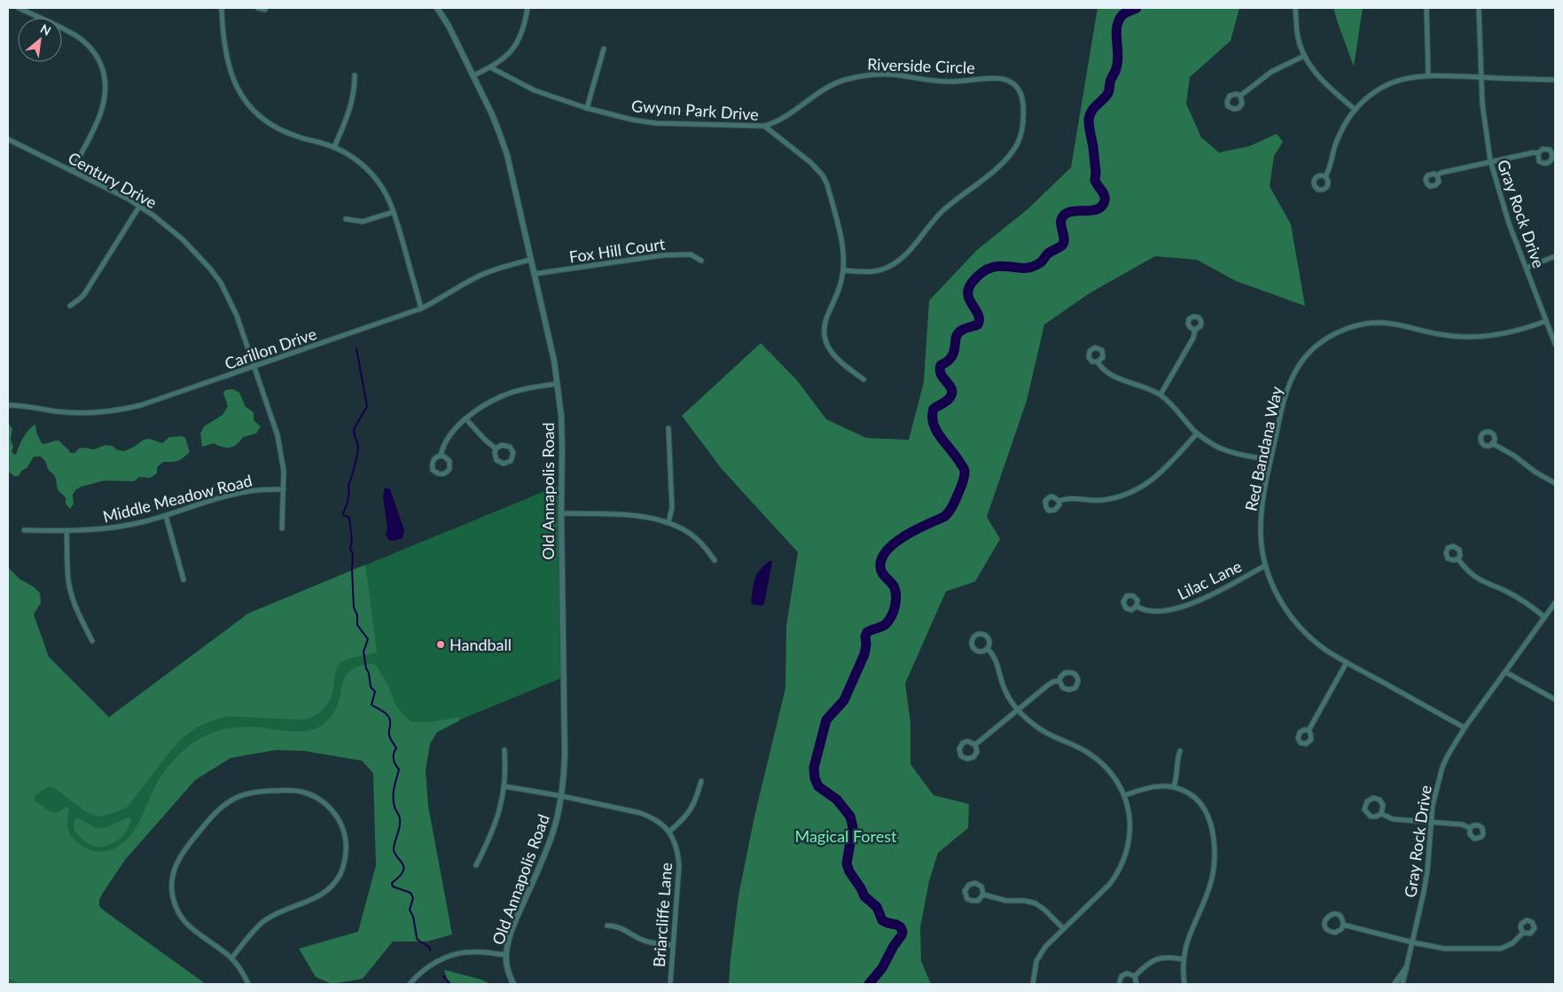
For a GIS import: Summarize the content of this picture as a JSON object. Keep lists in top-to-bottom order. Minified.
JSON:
{"streets":{"street":["Riverside Circle","Gwynn Park Drive","Century Drive","Gray Rock Drive","Fox Hill Court","Carillon Drive","Red Bandana Way","Old Annapolis Road","Middle Meadow Road","Lilac Lane","Briarcliffe Lane"]},"crossings":[["Riverside Circle","Gwynn Park Drive"],["Century Drive","Carillon Drive"],["Century Drive","Middle Meadow Road"],["Gray Rock Drive","Red Bandana Way"],["Fox Hill Court","Old Annapolis Road"],["Carillon Drive","Old Annapolis Road"],["Red Bandana Way","Lilac Lane"],["Old Annapolis Road","Briarcliffe Lane"]],"parks":["Magical Forest"],"places":["Handball"],"north":"top right"}
